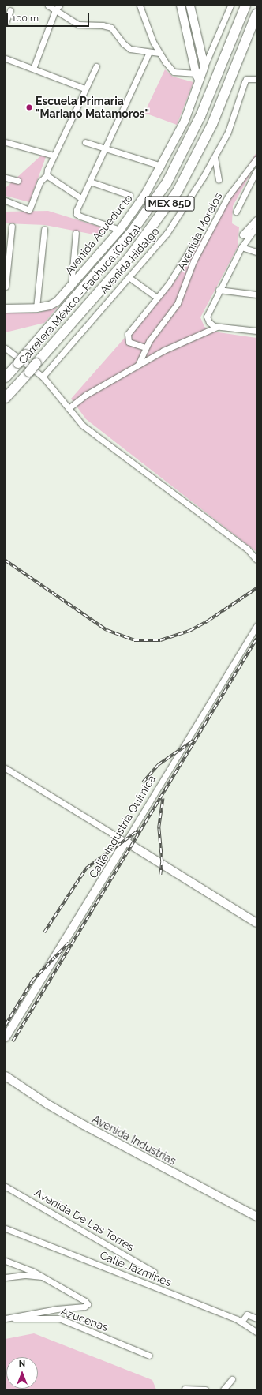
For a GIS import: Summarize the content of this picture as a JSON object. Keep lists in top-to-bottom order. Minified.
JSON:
{"streets":{"highway":["MEX 85D","Carretera México - Pachuca (Cuota)"],"street":["Avenida Morelos","Avenida Acueducto","Avenida Hidalgo","Calle Industria Química","Avenida Industrias","Avenida De Las Torres","Calle Jazmines","Azucenas"]},"places":["Escuela Primaria \"Mariano Matamoros\""],"scale_bar":"100 m","north":"top"}
